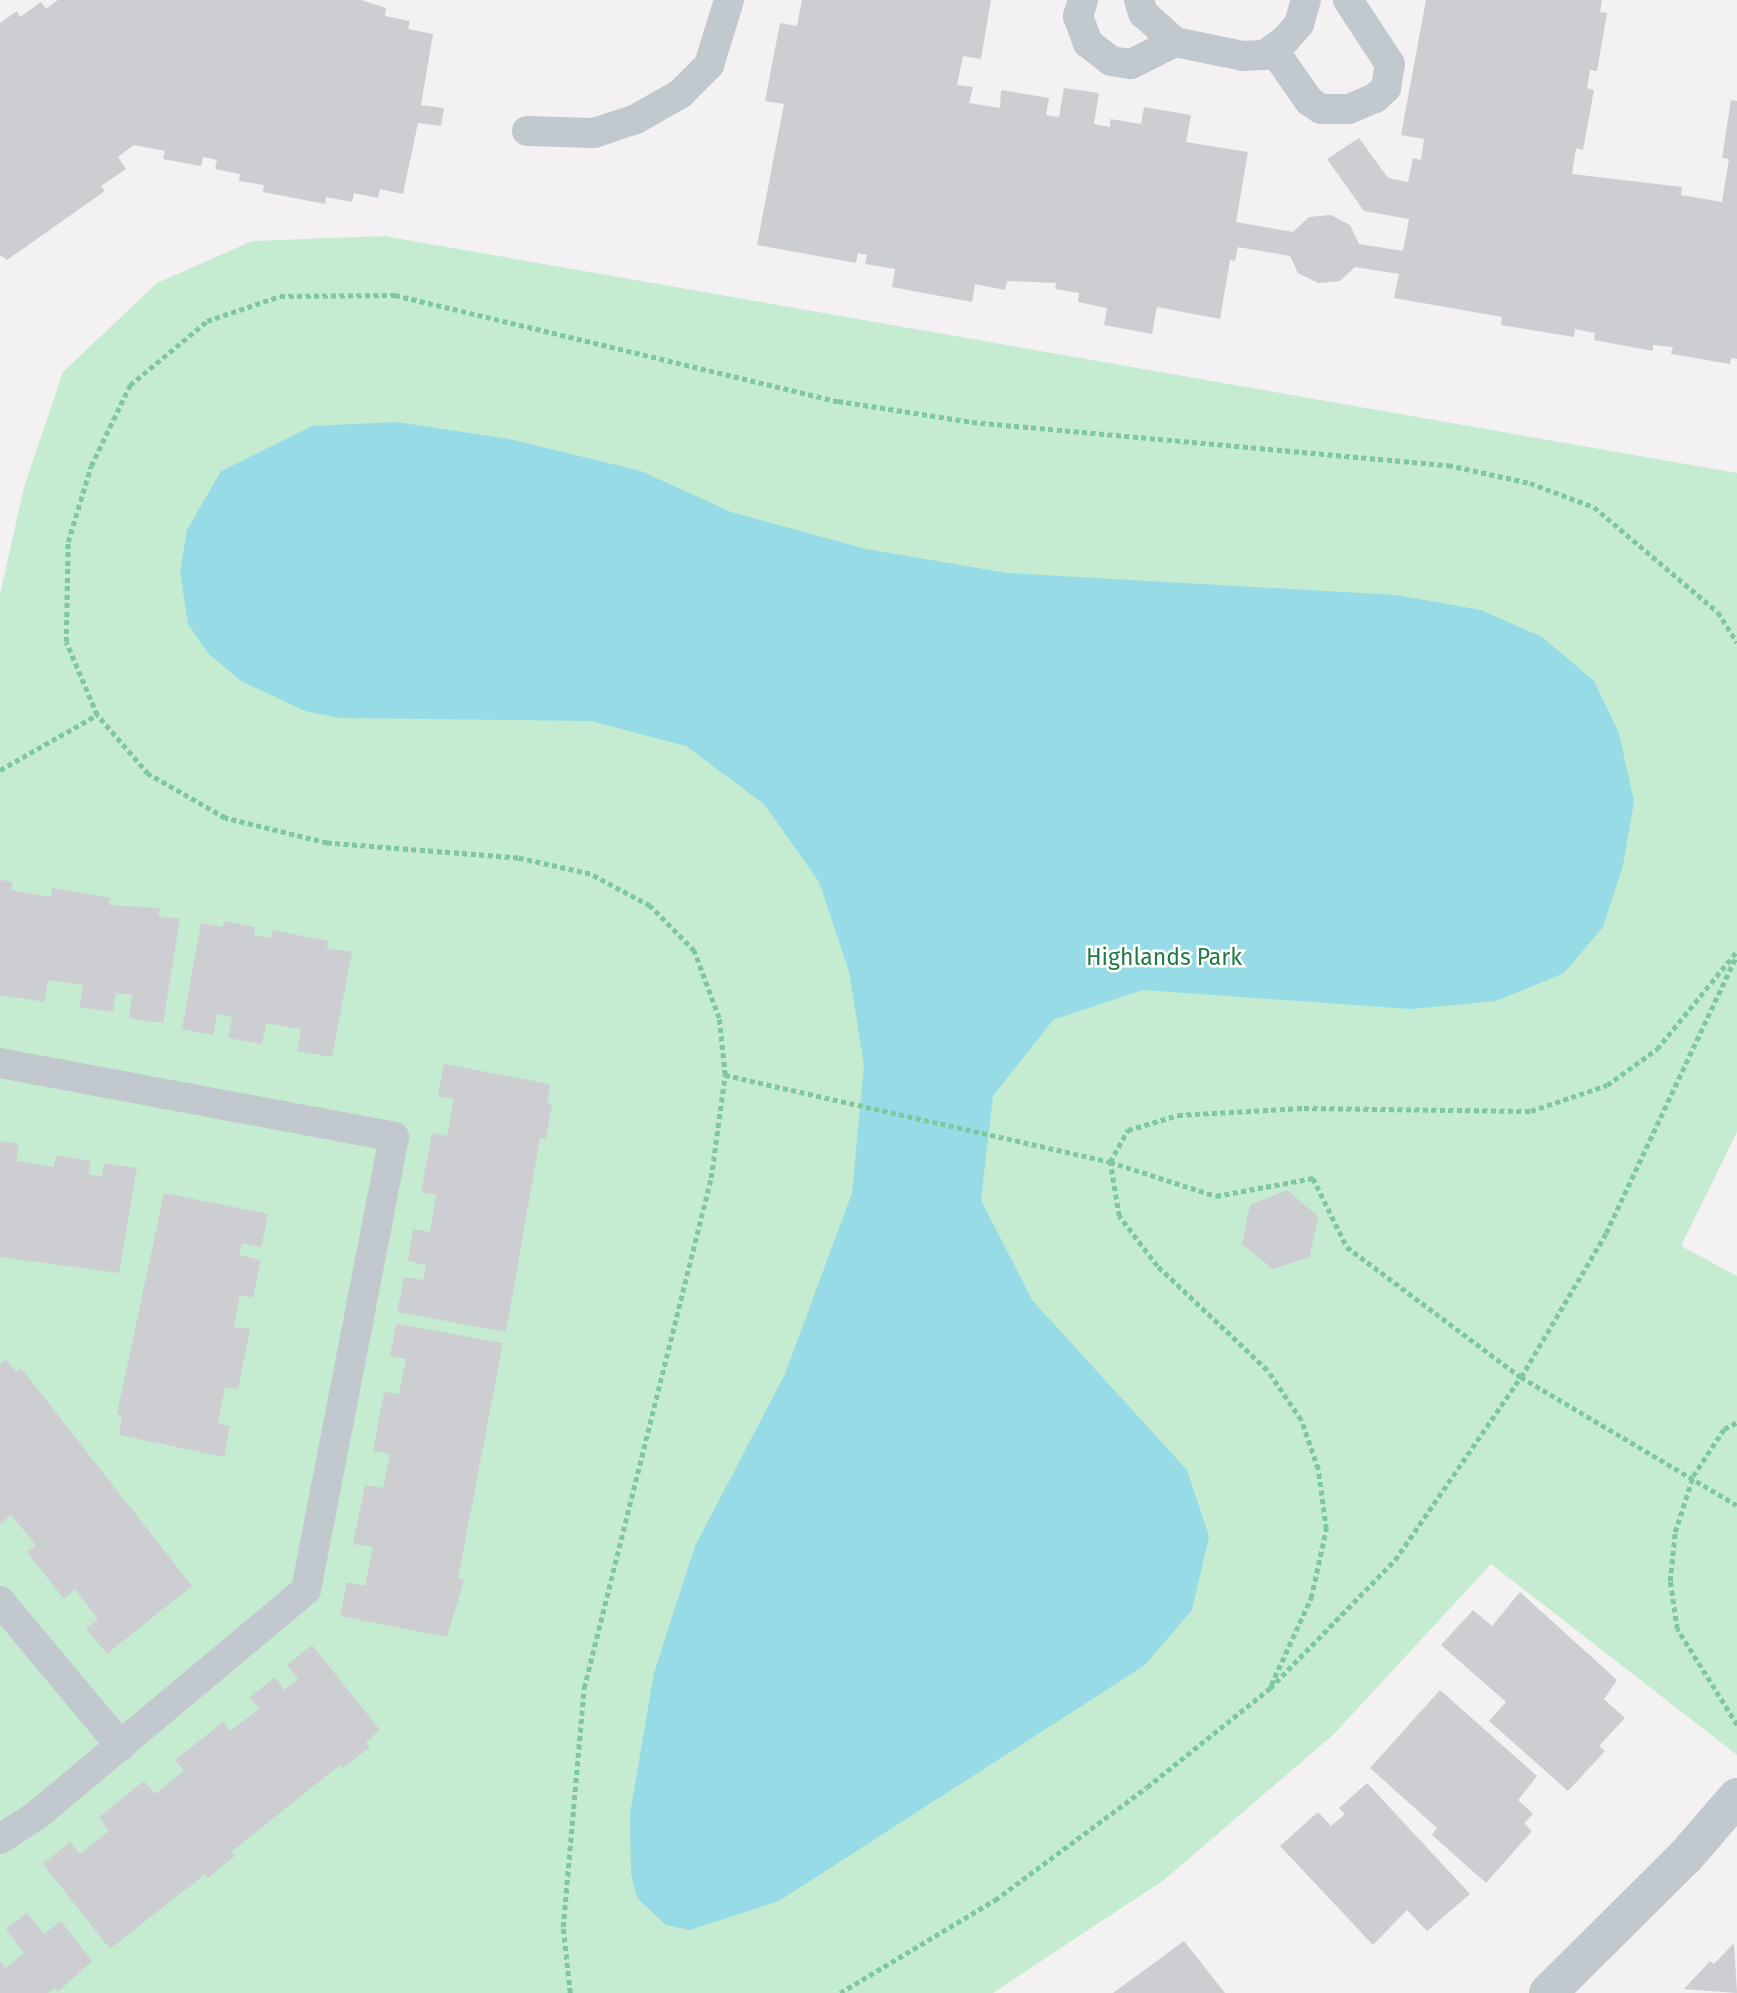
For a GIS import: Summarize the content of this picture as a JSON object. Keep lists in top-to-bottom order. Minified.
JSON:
{"parks":["Highlands Park"]}
